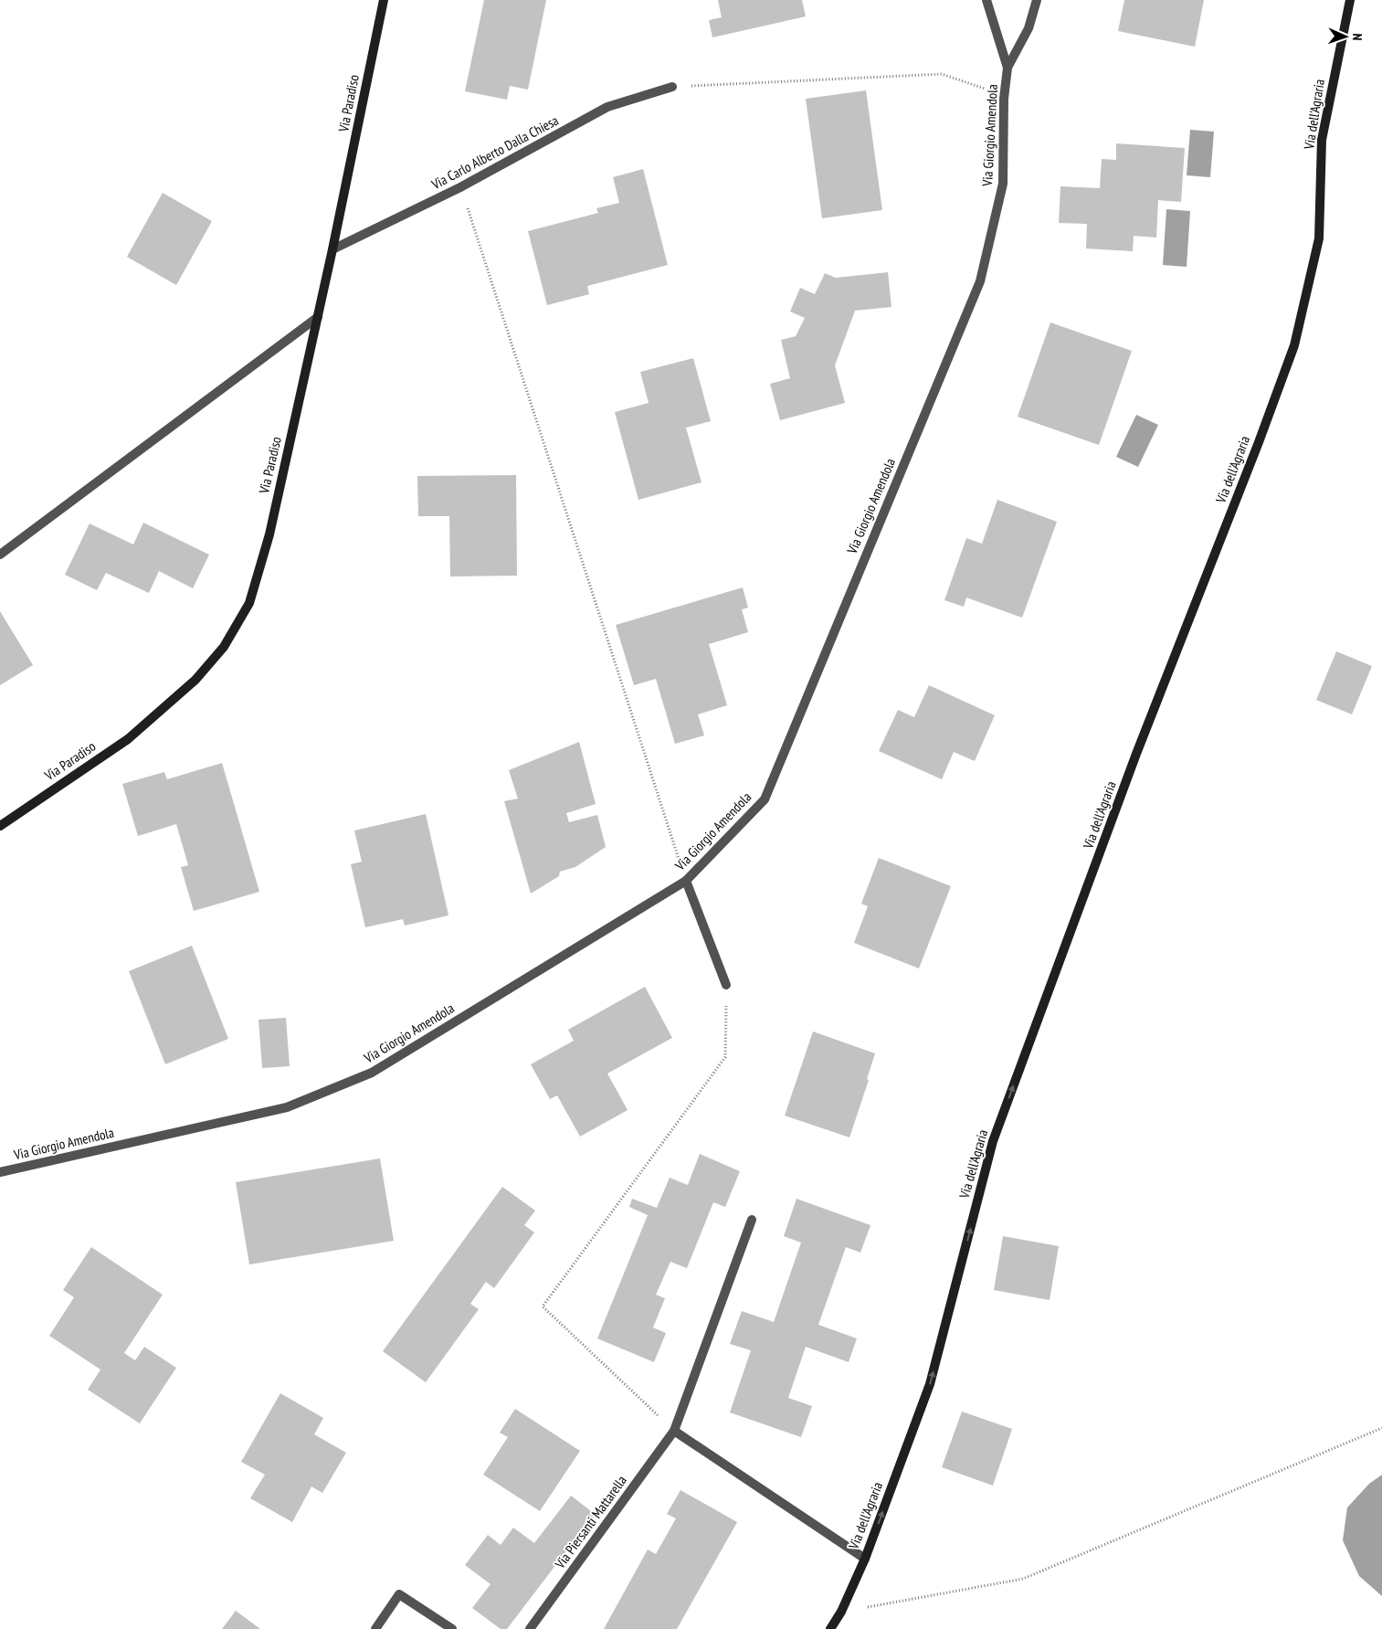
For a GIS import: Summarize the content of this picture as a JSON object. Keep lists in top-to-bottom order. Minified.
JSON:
{"streets":{"street":["Via Paradiso","Via dell'Agraria","Via Giorgio Amendola","Via Carlo Alberto Dalla Chiesa","Via Piersanti Mattarella"]},"crossings":[["Via Paradiso","Via Carlo Alberto Dalla Chiesa"]],"one_way":["Via dell'Agraria"],"north":"right"}
